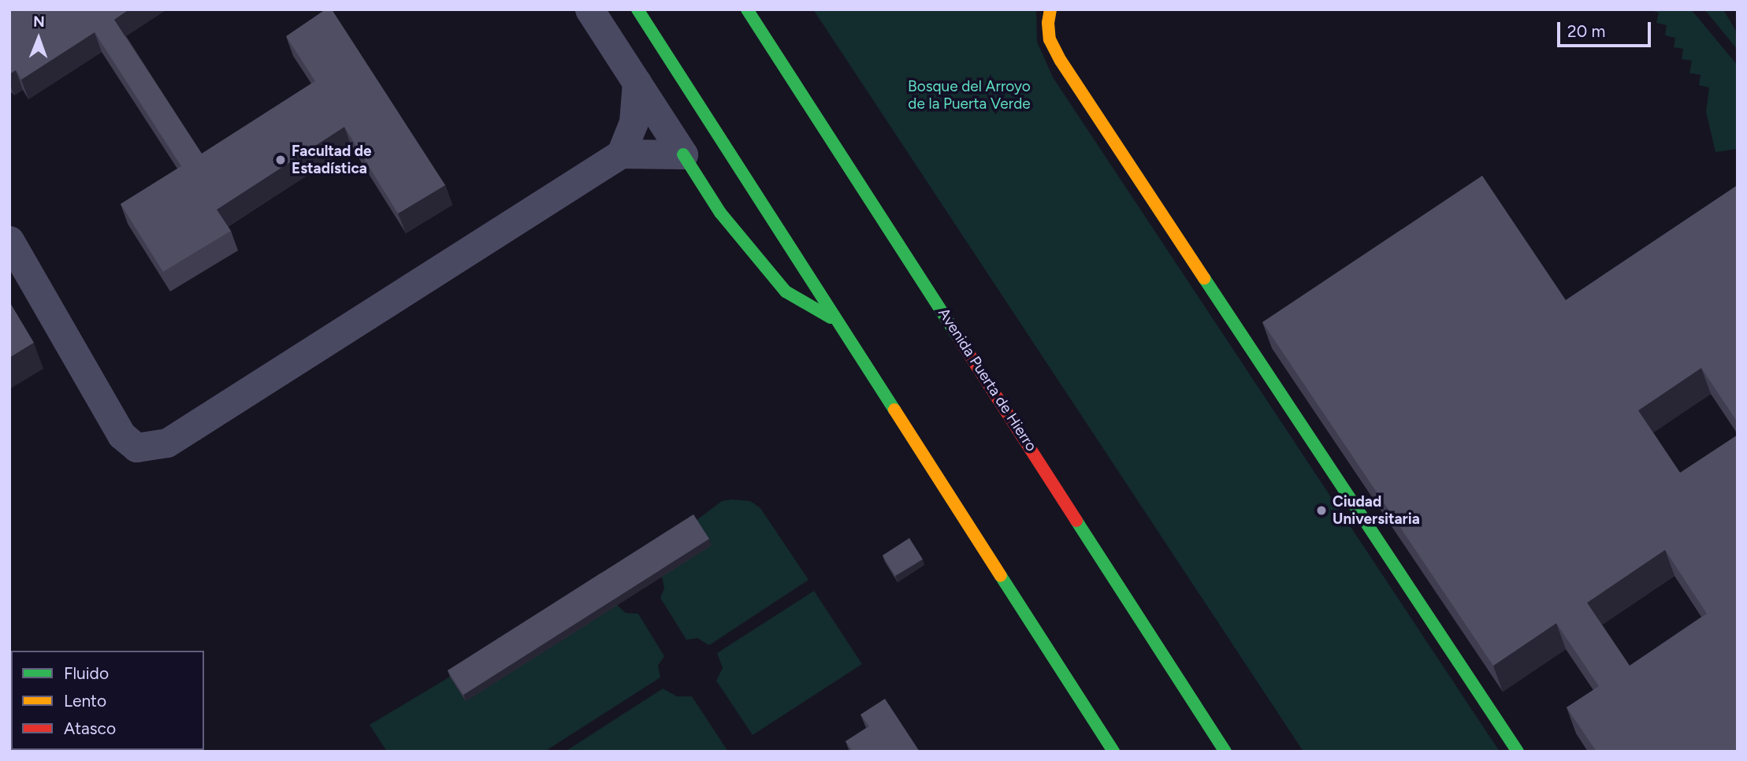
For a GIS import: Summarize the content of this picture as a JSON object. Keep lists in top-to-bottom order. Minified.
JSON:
{"streets":{"main road":["Avenida Puerta de Hierro"]},"parks":["Bosque del Arroyo de la Puerta Verde"],"places":["Facultad de Estadística","Ciudad Universitaria"],"legend":["Fluido","Lento","Atasco"],"scale_bar":"20 m","north":"top"}
